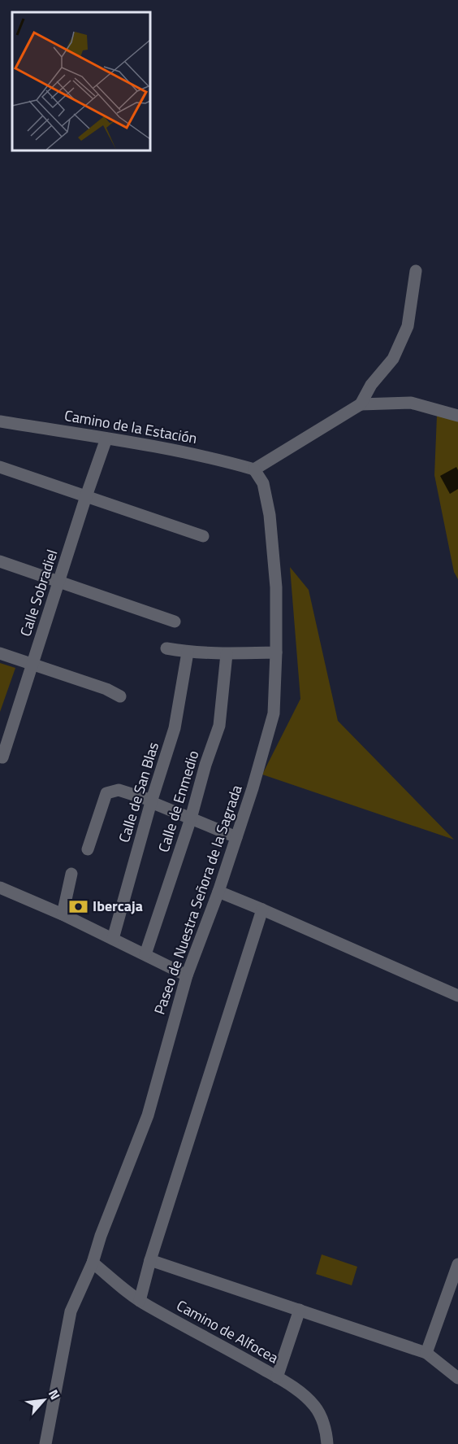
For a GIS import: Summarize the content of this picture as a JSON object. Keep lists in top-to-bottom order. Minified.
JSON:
{"streets":{"street":["Camino de la Estación","Calle Sobradiel","Calle de San Blas","Calle de Enmedio","Paseo de Nuestra Señora de la Sagrada","Camino de Alfocea"]},"crossings":[["Camino de la Estación","Calle Sobradiel"],["Camino de la Estación","Paseo de Nuestra Señora de la Sagrada"],["Paseo de Nuestra Señora de la Sagrada","Camino de Alfocea"]],"places":{"bank":["Ibercaja"]},"north":"top right"}
